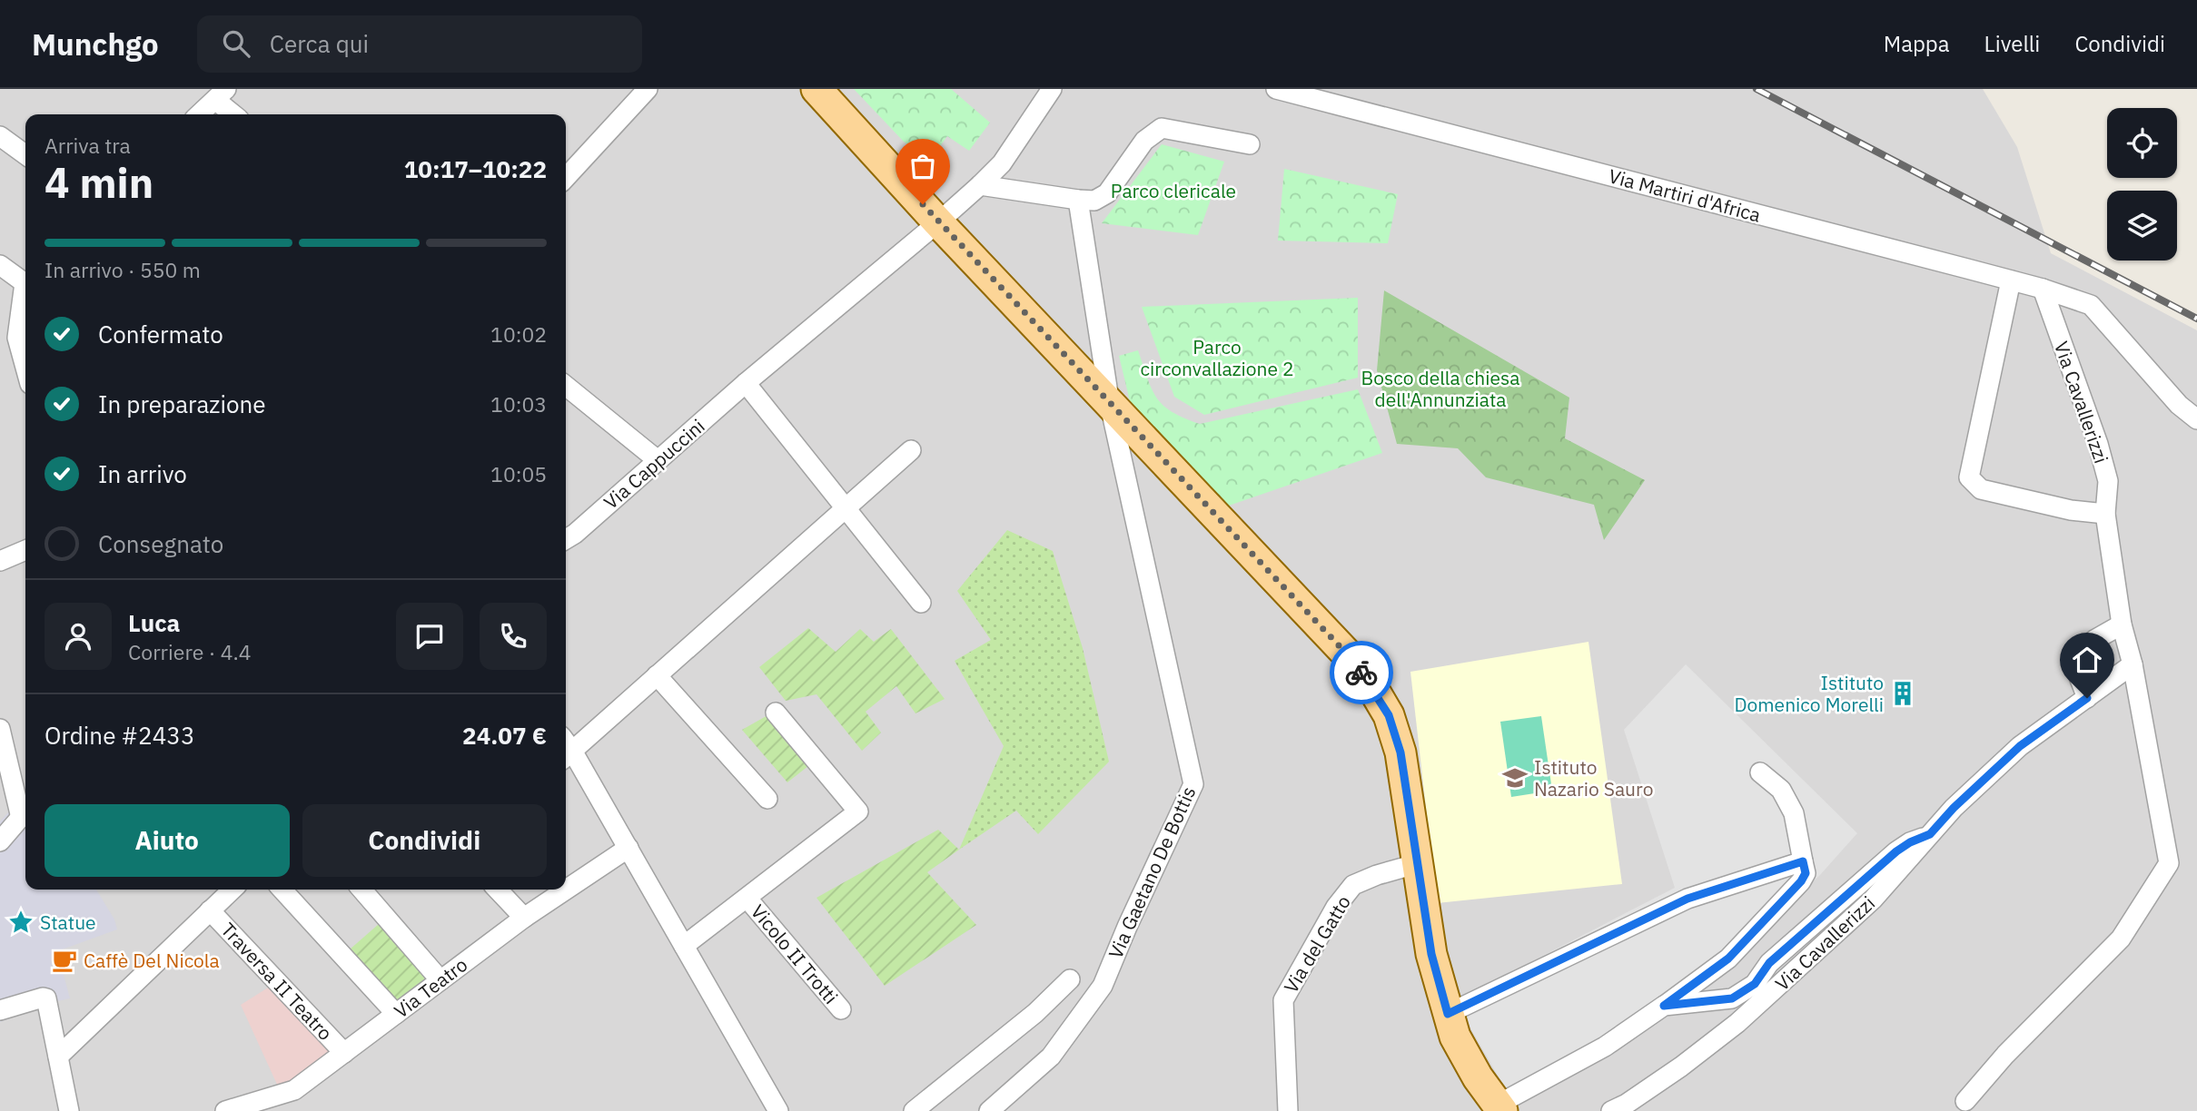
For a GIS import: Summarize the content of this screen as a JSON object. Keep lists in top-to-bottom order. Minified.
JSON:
{"streets":{"street":["Via Martiri d'Africa","Via Cavallerizzi","Via Cappuccini","Via Gaetano De Bottis","Via del Gatto","Vicolo II Trotti","Traversa II Teatro","Via Teatro"]},"crossings":[["Via Martiri d'Africa","Via Cavallerizzi"],["Traversa II Teatro","Via Teatro"]],"parks":["Parco clericale","Parco circonvallazione 2","Bosco della chiesa dell'Annunziata"],"places":{"building":["Istituto Domenico Morelli"],"school or university":["Istituto Nazario Sauro"],"place":["Statue"],"cafe":["Caffè Del Nicola"]},"page":{"header":"Munchgo","search":"Cerca qui","nav":["Mappa","Livelli","Condividi"],"heading":["4 min","Arriva tra","10:17–10:22"],"panel":["Luca","Corriere · 4.4","Ordine #2433","24.07 €"],"bar":"In arrivo · 550 m","list":[["Confermato","10:02"],["In preparazione","10:03"],["In arrivo","10:05"],"Consegnato"],"buttons":["Aiuto","Condividi"]}}
